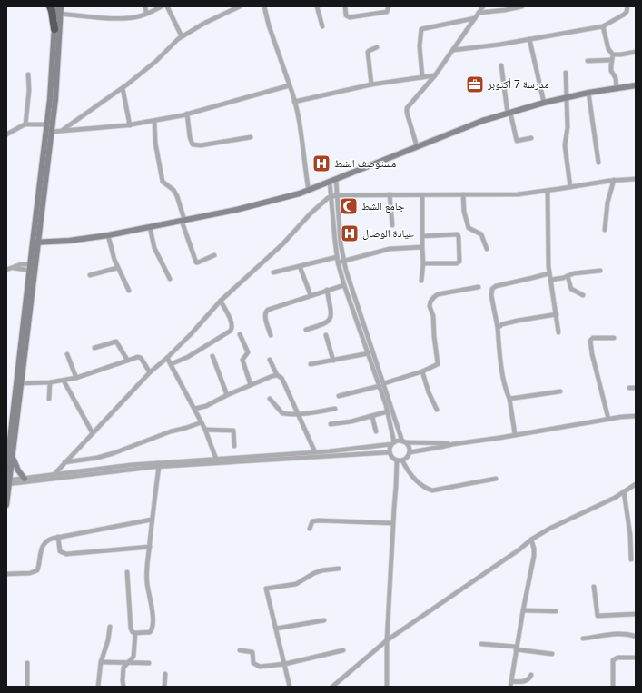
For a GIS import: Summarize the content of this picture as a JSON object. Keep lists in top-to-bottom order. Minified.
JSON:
{"places":{"office":["مدرسة 7 أكتوبر"],"hospital":["مستوصف الشط","عيادة الوصال"],"mosque":["جامع الشط"]}}
